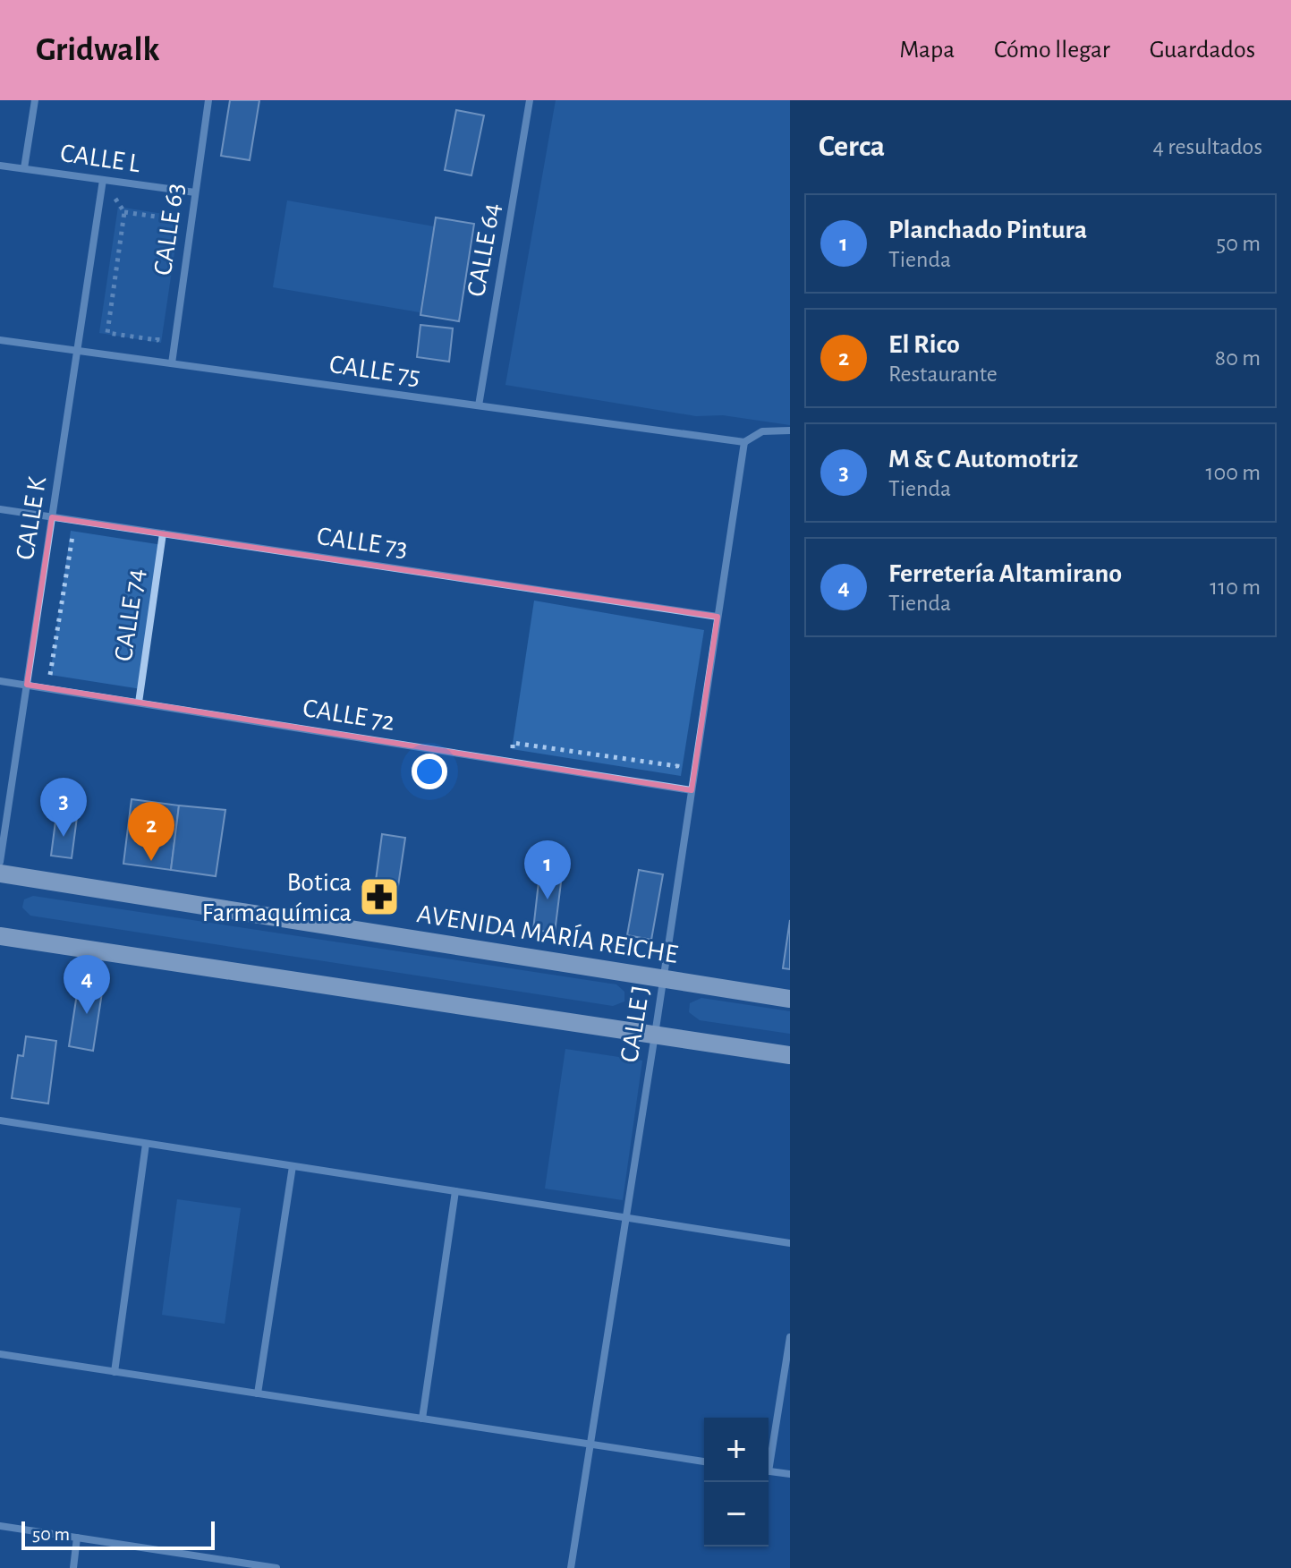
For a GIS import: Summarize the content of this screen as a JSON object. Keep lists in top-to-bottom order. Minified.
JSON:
{"streets":{"main road":["AVENIDA MARÍA REICHE"],"street":["CALLE L","CALLE 63","CALLE 64","CALLE 75","CALLE K","CALLE 73","CALLE 74","CALLE 72","CALLE J"]},"crossings":[["CALLE L","CALLE 63"],["CALLE L","CALLE K"],["CALLE 63","CALLE 75"],["CALLE 64","CALLE 75"],["CALLE 75","CALLE K"],["CALLE 75","CALLE J"],["CALLE K","CALLE 73"],["CALLE K","CALLE 72"],["CALLE 73","CALLE 74"],["CALLE 73","CALLE J"],["CALLE 74","CALLE 72"],["CALLE 72","CALLE J"],["AVENIDA MARÍA REICHE","CALLE J"]],"places":{"pharmacy":["Botica Farmaquímica"]},"scale_bar":"50 m","page":{"header":"Gridwalk","nav":["Mapa","Cómo llegar","Guardados"],"heading":["Cerca","4 resultados"],"list":[{"mark":"1","name":"Planchado Pintura","note":"Tienda","value":"50 m"},{"mark":"2","name":"El Rico","note":"Restaurante","value":"80 m"},{"mark":"3","name":"M & C Automotriz","note":"Tienda","value":"100 m"},{"mark":"4","name":"Ferretería Altamirano","note":"Tienda","value":"110 m"}],"pins":["3","2","1","4"],"map_buttons":["+","−"],"scale":"50 m"}}
